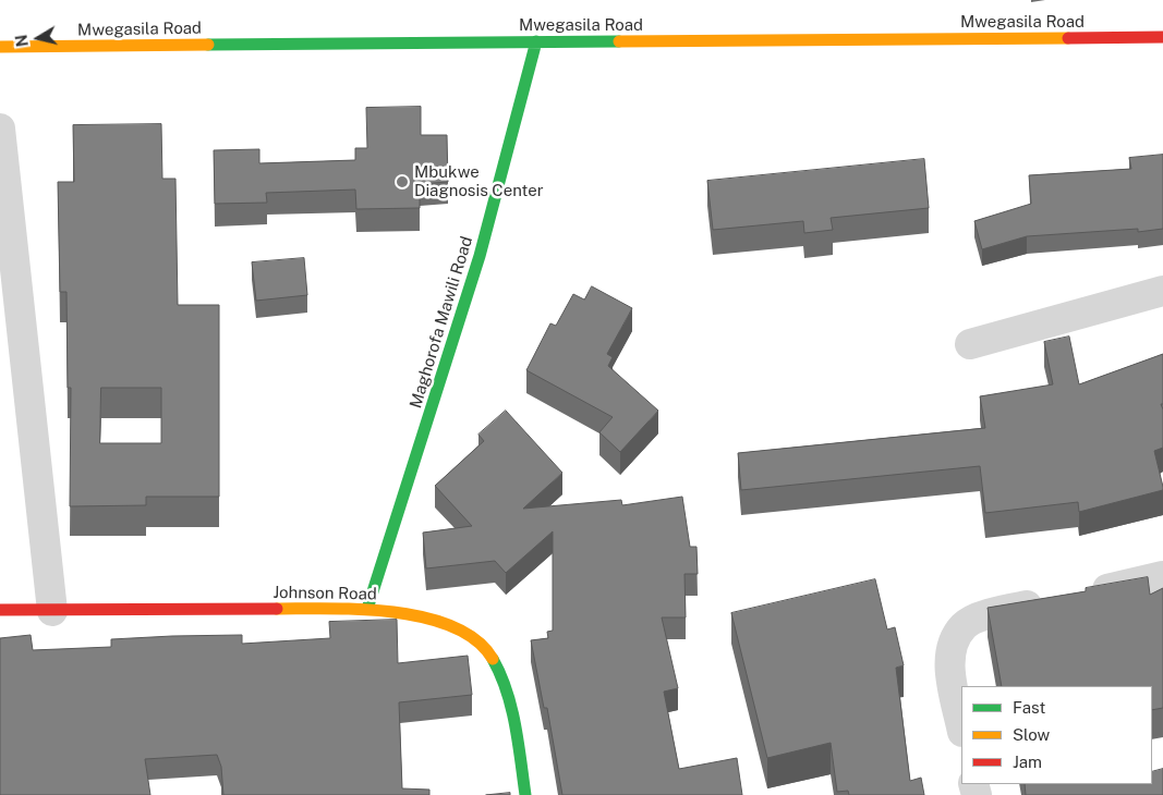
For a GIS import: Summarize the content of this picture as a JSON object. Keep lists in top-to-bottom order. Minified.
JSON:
{"streets":{"street":["Mwegasila Road","Maghorofa Mawili Road","Johnson Road"]},"crossings":[["Mwegasila Road","Maghorofa Mawili Road"],["Maghorofa Mawili Road","Johnson Road"]],"places":["Mbukwe Diagnosis Center"],"legend":["Fast","Slow","Jam"],"north":"left"}
